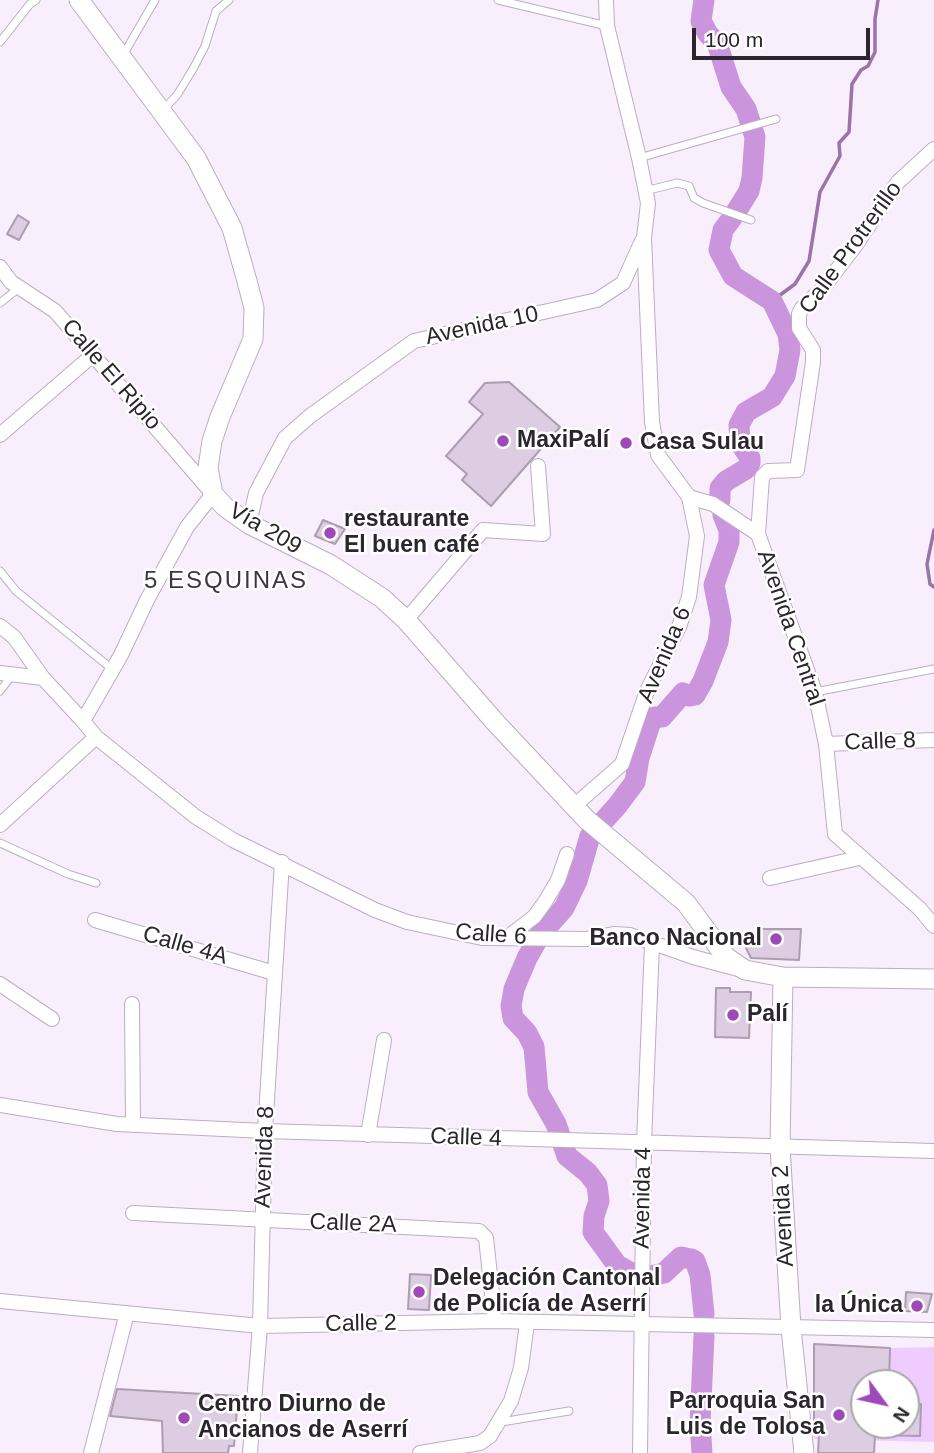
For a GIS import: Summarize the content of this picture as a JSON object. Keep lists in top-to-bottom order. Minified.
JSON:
{"streets":{"main road":["Vía 209","Calle 6","Avenida 2"],"street":["Calle Protrerillo","Avenida 10","Calle El Ripio","Avenida Central","Avenida 6","Calle 8","Calle 4A","Calle 4","Avenida 8","Avenida 4","Calle 2A","Calle 2"]},"crossings":[["Calle Protrerillo","Avenida Central"],["Avenida 10","Vía 209"],["Avenida 10","Avenida 6"],["Calle El Ripio","Vía 209"],["Vía 209","Avenida 6"],["Vía 209","Calle 6"],["Avenida Central","Avenida 6"],["Avenida Central","Calle 8"],["Calle 6","Avenida 8"],["Calle 6","Avenida 4"],["Calle 6","Avenida 2"],["Calle 4A","Avenida 8"],["Calle 4","Avenida 8"],["Calle 4","Avenida 4"],["Calle 4","Avenida 2"],["Avenida 8","Calle 2A"],["Avenida 8","Calle 2"],["Avenida 4","Calle 2"],["Avenida 2","Calle 2"],["Calle 2A","Calle 2"]],"districts":["5 ESQUINAS"],"places":["MaxiPalí","Casa Sulau","restaurante El buen café","Banco Nacional","Palí","Delegación Cantonal de Policía de Aserrí","la Única","Parroquia San Luis de Tolosa","Centro Diurno de Ancianos de Aserrí"],"scale_bar":"100 m","north":"bottom right"}
